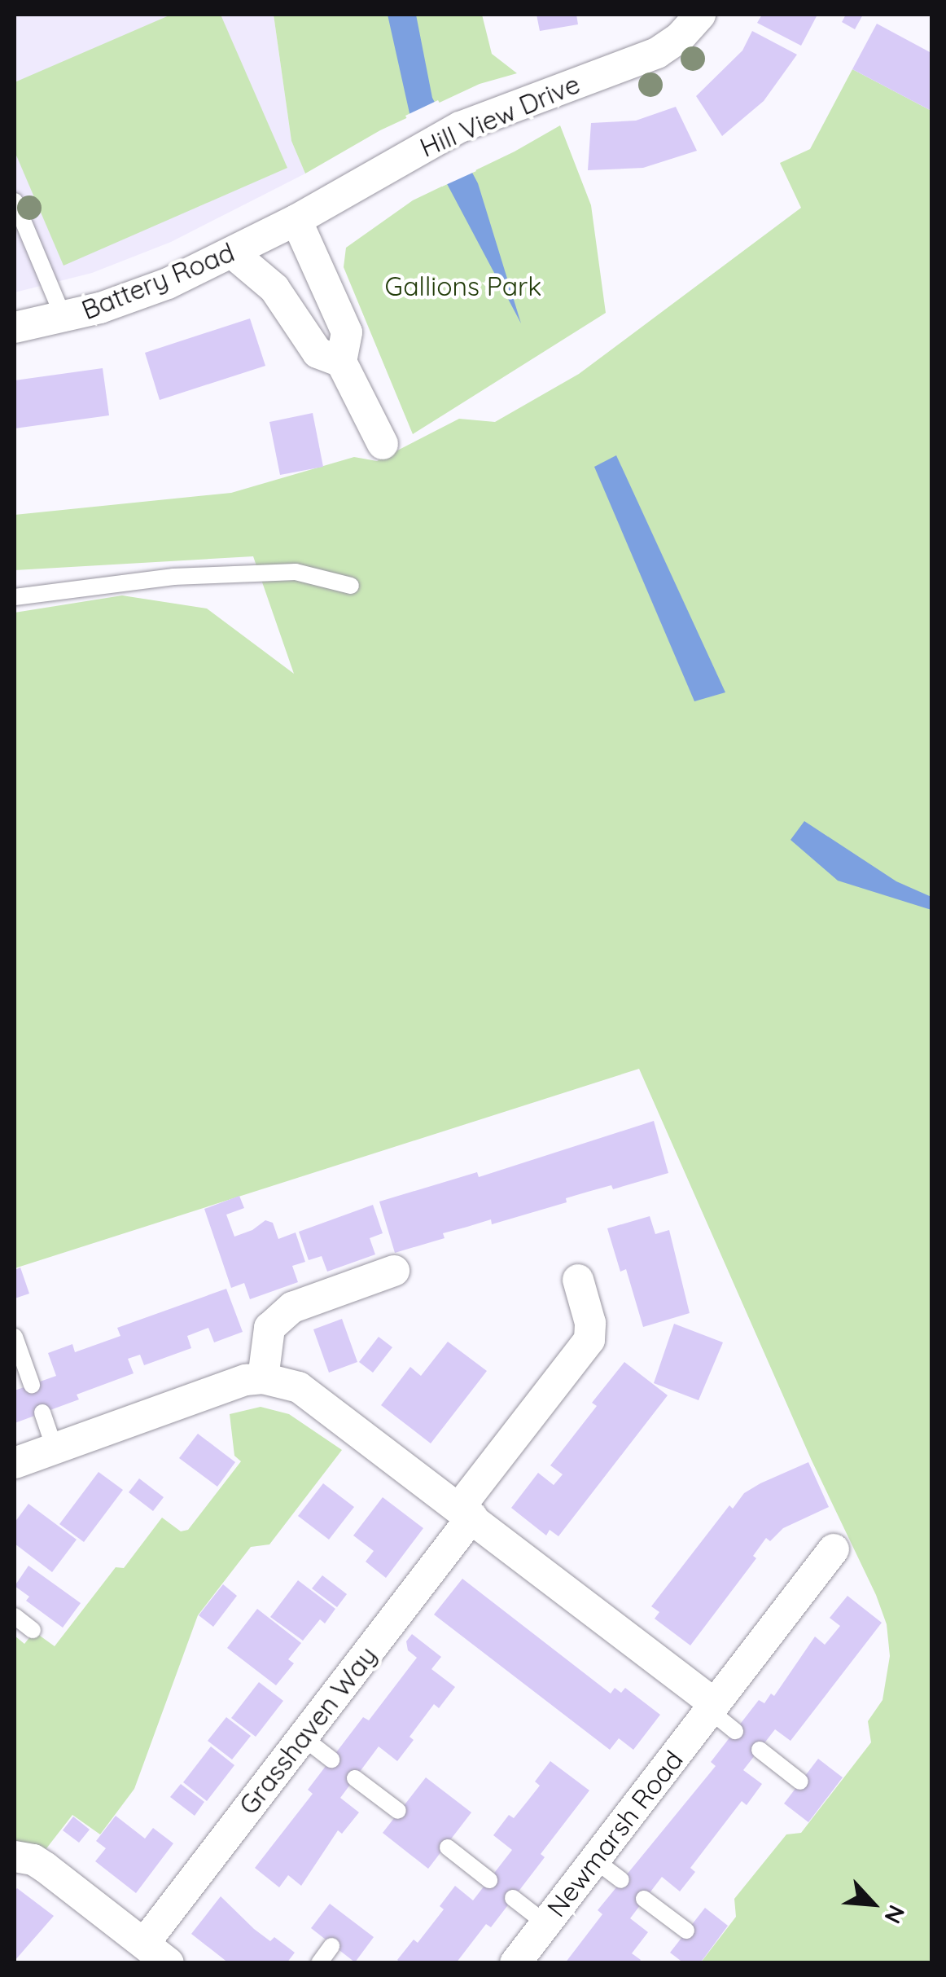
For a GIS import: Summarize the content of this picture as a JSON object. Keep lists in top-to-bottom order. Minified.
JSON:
{"streets":{"street":["Hill View Drive","Battery Road","Grasshaven Way","Newmarsh Road"]},"crossings":[["Hill View Drive","Battery Road"]],"parks":["Gallions Park"],"north":"bottom right"}
